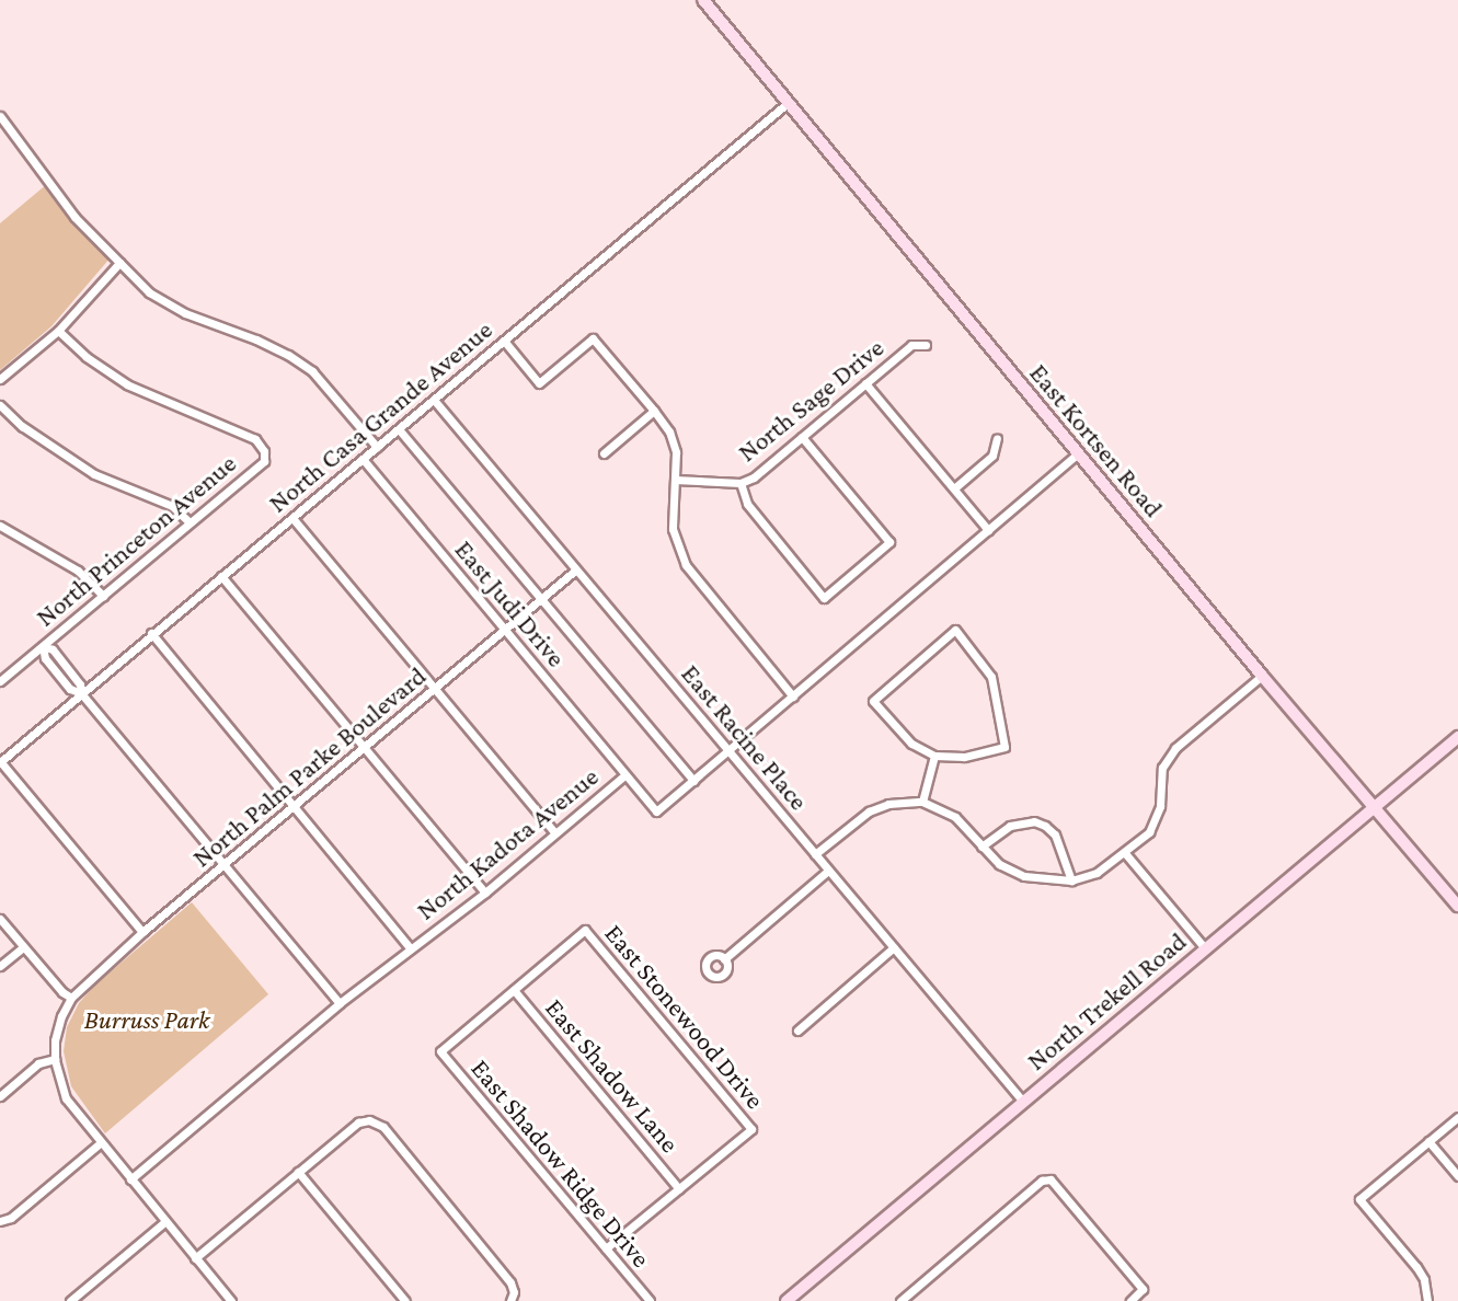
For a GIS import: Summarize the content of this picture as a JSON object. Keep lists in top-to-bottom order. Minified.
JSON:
{"streets":{"street":["North Sage Drive","North Casa Grande Avenue","East Kortsen Road","North Princeton Avenue","East Judi Drive","East Racine Place","North Palm Parke Boulevard","North Kadota Avenue","North Trekell Road","East Stonewood Drive","East Shadow Lane","East Shadow Ridge Drive"]},"crossings":[["North Casa Grande Avenue","East Kortsen Road"],["North Casa Grande Avenue","East Judi Drive"],["North Casa Grande Avenue","East Racine Place"],["East Kortsen Road","North Kadota Avenue"],["East Kortsen Road","North Trekell Road"],["East Judi Drive","North Palm Parke Boulevard"],["East Judi Drive","North Kadota Avenue"],["East Racine Place","North Palm Parke Boulevard"],["East Racine Place","North Kadota Avenue"],["East Racine Place","North Trekell Road"],["East Stonewood Drive","East Shadow Lane"],["East Stonewood Drive","East Shadow Ridge Drive"],["East Shadow Lane","East Shadow Ridge Drive"]],"parks":["Burruss Park"]}
